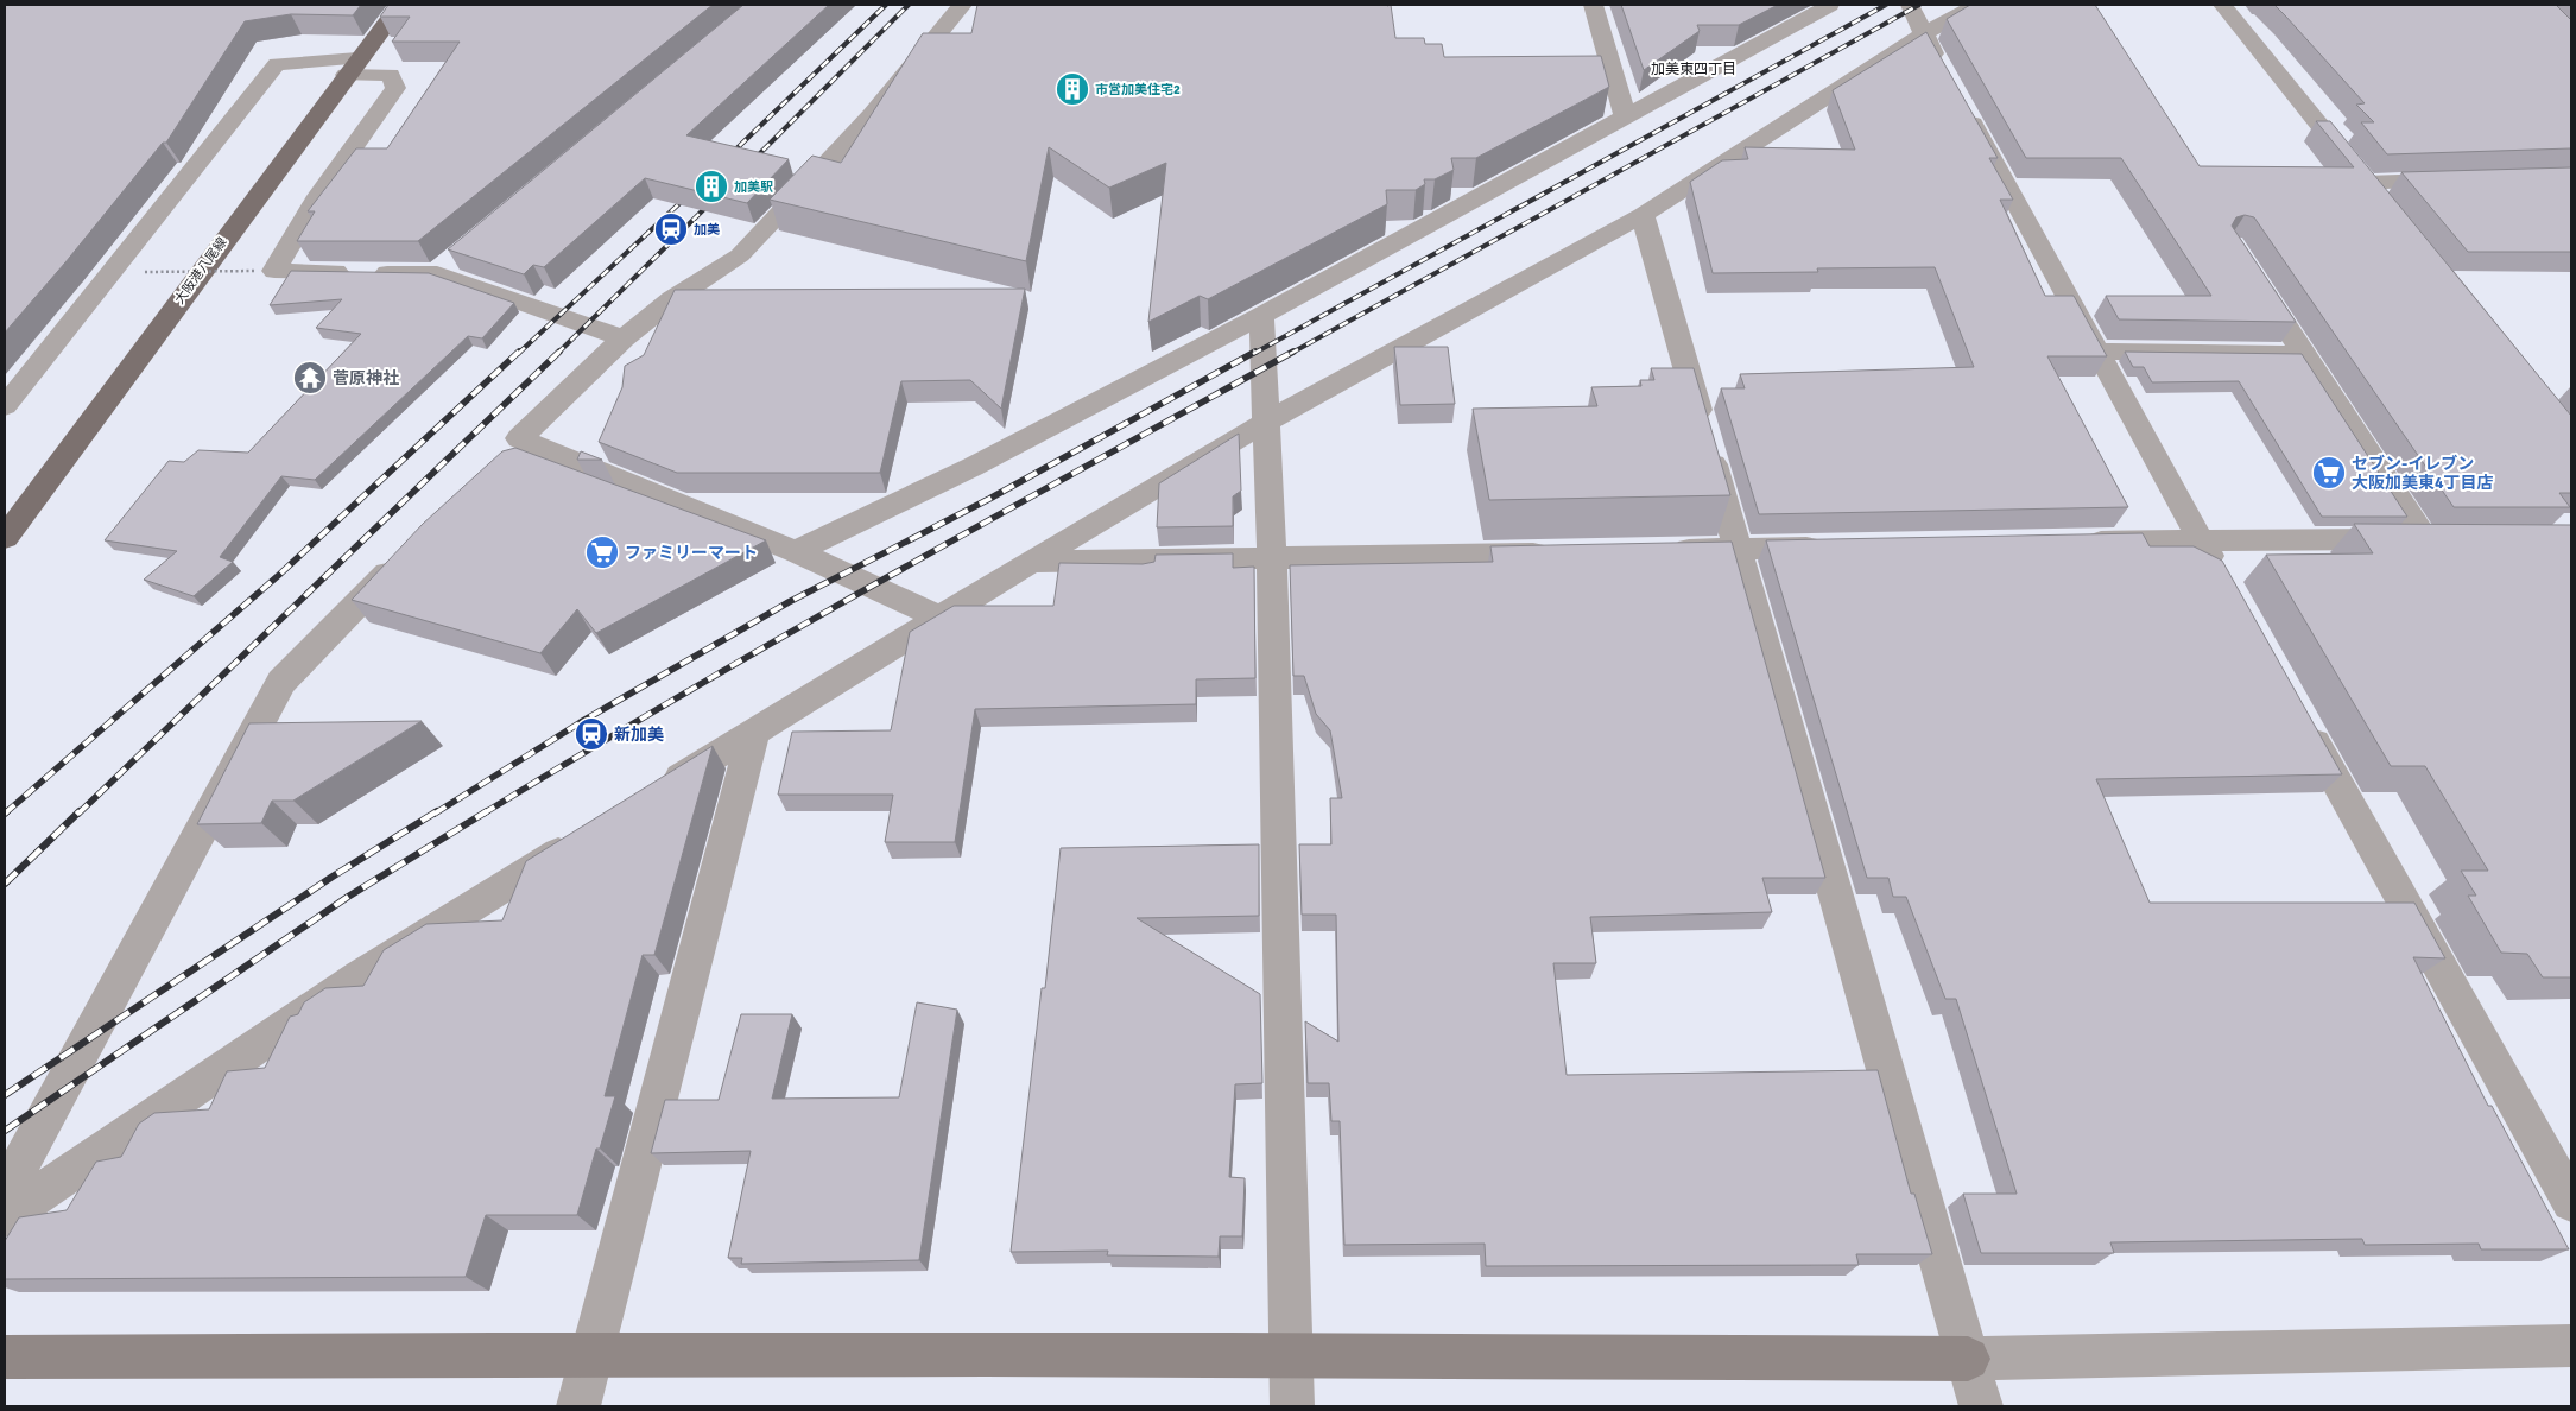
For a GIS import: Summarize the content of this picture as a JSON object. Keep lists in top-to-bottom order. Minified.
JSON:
{"streets":{"main road":["大阪港八尾線"]},"districts":["加美東四丁目"],"places":{"building":["市営加美住宅2","加美駅"],"station":["加美","新加美"],"temple":["菅原神社"],"supermarket":["セブン-イレブン 大阪加美東4丁目店","ファミリーマート"]}}
